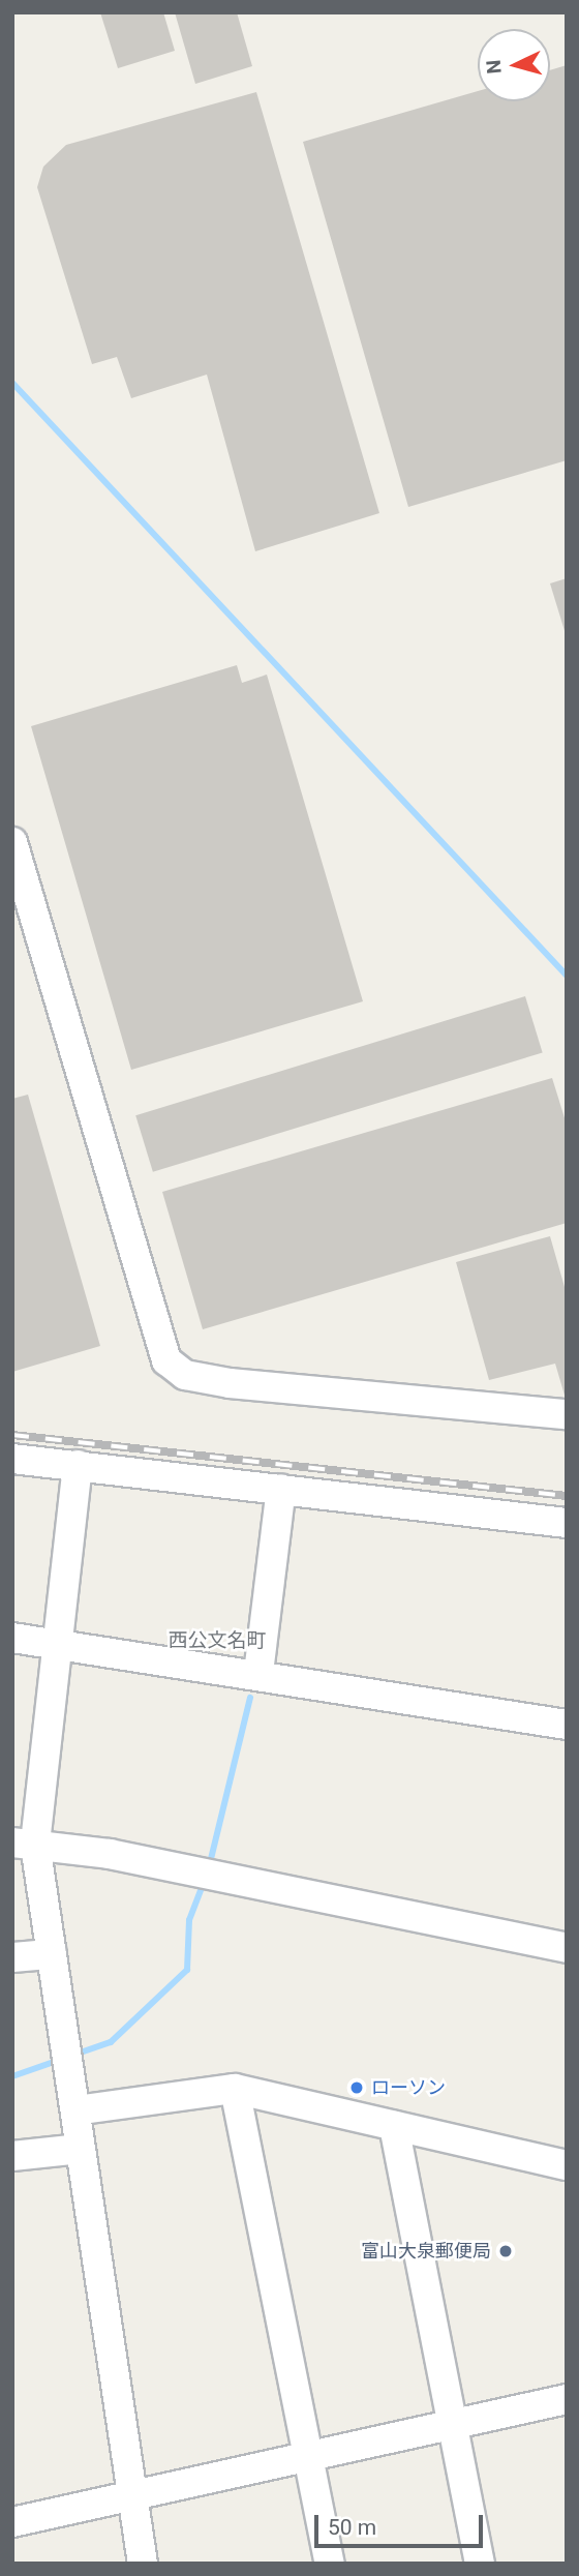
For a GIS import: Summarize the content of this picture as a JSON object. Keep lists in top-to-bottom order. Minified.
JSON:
{"districts":["西公文名町"],"places":["ローソン","富山大泉郵便局"],"scale_bar":"50 m","north":"left"}
